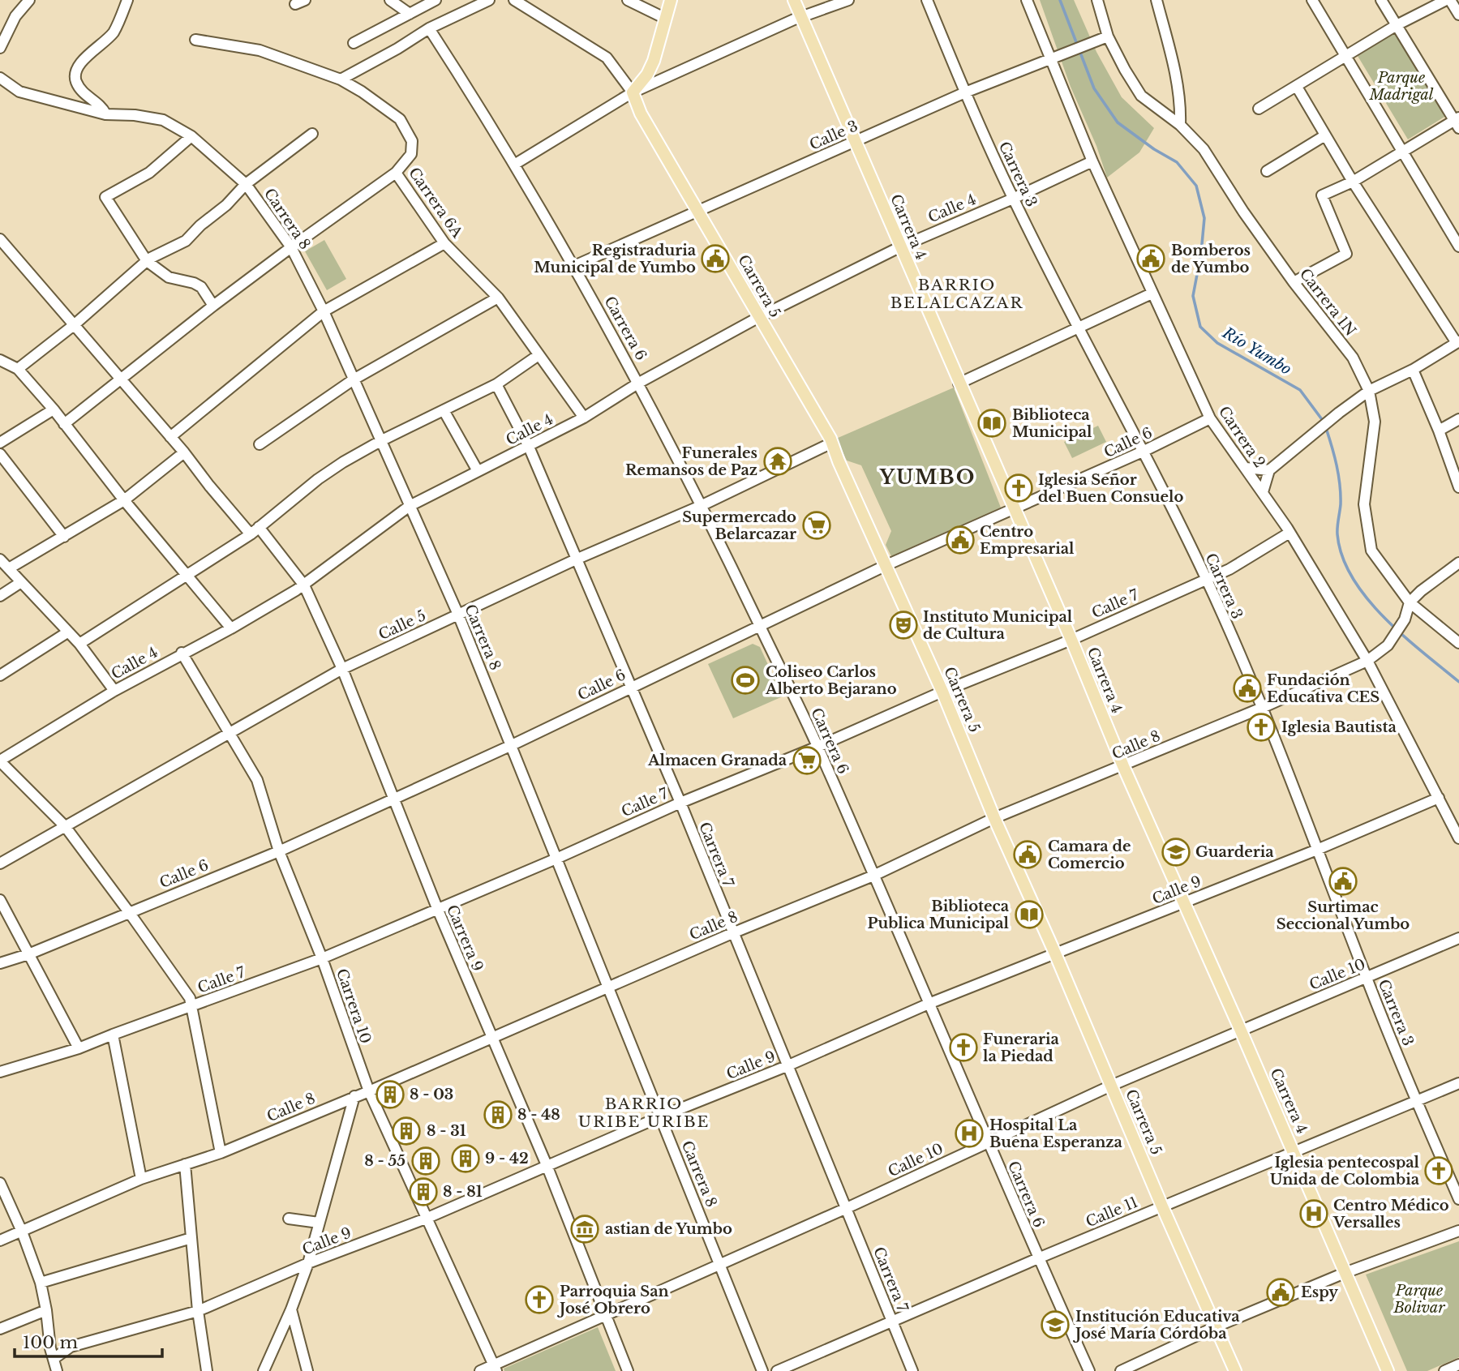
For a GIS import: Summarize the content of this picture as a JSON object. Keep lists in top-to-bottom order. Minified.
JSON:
{"streets":{"main road":["Carrera 4","Carrera 5"],"street":["Calle 3","Carrera 3","Carrera 6A","Calle 4","Carrera 8","Carrera 1N","Carrera 6","Carrera 2","Calle 6","Calle 7","Calle 5","Calle 8","Carrera 7","Calle 9","Carrera 9","Calle 10","Carrera 10","Calle 11"]},"crossings":[["Calle 3","Carrera 3"],["Calle 3","Carrera 4"],["Calle 3","Carrera 5"],["Calle 3","Carrera 1N"],["Calle 3","Carrera 6"],["Calle 3","Carrera 2"],["Carrera 3","Calle 4"],["Carrera 3","Calle 6"],["Carrera 3","Calle 7"],["Carrera 3","Calle 8"],["Carrera 3","Calle 9"],["Carrera 3","Calle 10"],["Carrera 3","Calle 11"],["Carrera 6A","Calle 4"],["Calle 4","Carrera 8"],["Calle 4","Carrera 4"],["Calle 4","Carrera 5"],["Calle 4","Carrera 6"],["Calle 4","Carrera 2"],["Calle 4","Carrera 7"],["Calle 4","Carrera 9"],["Calle 4","Carrera 10"],["Carrera 8","Calle 6"],["Carrera 8","Calle 7"],["Carrera 8","Calle 5"],["Carrera 8","Calle 8"],["Carrera 8","Calle 9"],["Carrera 8","Calle 10"],["Carrera 4","Calle 6"],["Carrera 4","Calle 7"],["Carrera 4","Calle 8"],["Carrera 4","Calle 9"],["Carrera 4","Calle 10"],["Carrera 4","Calle 11"],["Carrera 5","Calle 6"],["Carrera 5","Calle 7"],["Carrera 5","Calle 5"],["Carrera 5","Calle 8"],["Carrera 5","Calle 9"],["Carrera 5","Calle 10"],["Carrera 5","Calle 11"],["Carrera 1N","Calle 8"],["Carrera 6","Calle 6"],["Carrera 6","Calle 7"],["Carrera 6","Calle 5"],["Carrera 6","Calle 8"],["Carrera 6","Calle 9"],["Carrera 6","Calle 10"],["Carrera 6","Calle 11"],["Carrera 2","Calle 6"],["Carrera 2","Calle 7"],["Carrera 2","Calle 8"],["Carrera 2","Calle 9"],["Calle 6","Carrera 7"],["Calle 6","Carrera 9"],["Calle 6","Carrera 10"],["Calle 7","Carrera 7"],["Calle 7","Carrera 9"],["Calle 7","Carrera 10"],["Calle 5","Carrera 7"],["Calle 5","Carrera 9"],["Calle 5","Carrera 10"],["Calle 8","Carrera 7"],["Calle 8","Carrera 9"],["Calle 8","Carrera 10"],["Carrera 7","Calle 9"],["Carrera 7","Calle 10"],["Carrera 7","Calle 11"],["Calle 9","Carrera 9"],["Calle 9","Carrera 10"],["Carrera 9","Calle 10"],["Calle 10","Carrera 10"]],"districts":["BARRIO BELALCAZAR","YUMBO","BARRIO URIBE URIBE"],"water":["Río Yumbo"],"parks":["Parque Madrigal","Parque Bolivar"],"places":{"public building":["Registraduria Municipal de Yumbo","Bomberos de Yumbo","Centro Empresarial","Fundación Educativa CES","Camara de Comercio","Surtimac Seccional Yumbo","Espy"],"library":["Biblioteca Municipal","Biblioteca Publica Municipal"],"temple":["Funerales Remansos de Paz"],"church":["Iglesia Señor del Buen Consuelo","Iglesia Bautista","Funeraria la Piedad","Iglesia pentecospal Unida de Colombia","Parroquia San José Obrero"],"supermarket":["Supermercado Belarcazar","Almacen Granada"],"theatre":["Instituto Municipal de Cultura"],"sports":["Coliseo Carlos Alberto Bejarano"],"school or university":["Guarderia","Institución Educativa José María Córdoba"],"building":["8 - 03","8 - 48","8 - 31","9 - 42","8 - 55","8 - 81"],"hospital":["Hospital La Buena Esperanza","Centro Médico Versalles"],"museum":["astian de Yumbo"]},"scale_bar":"100 m"}
